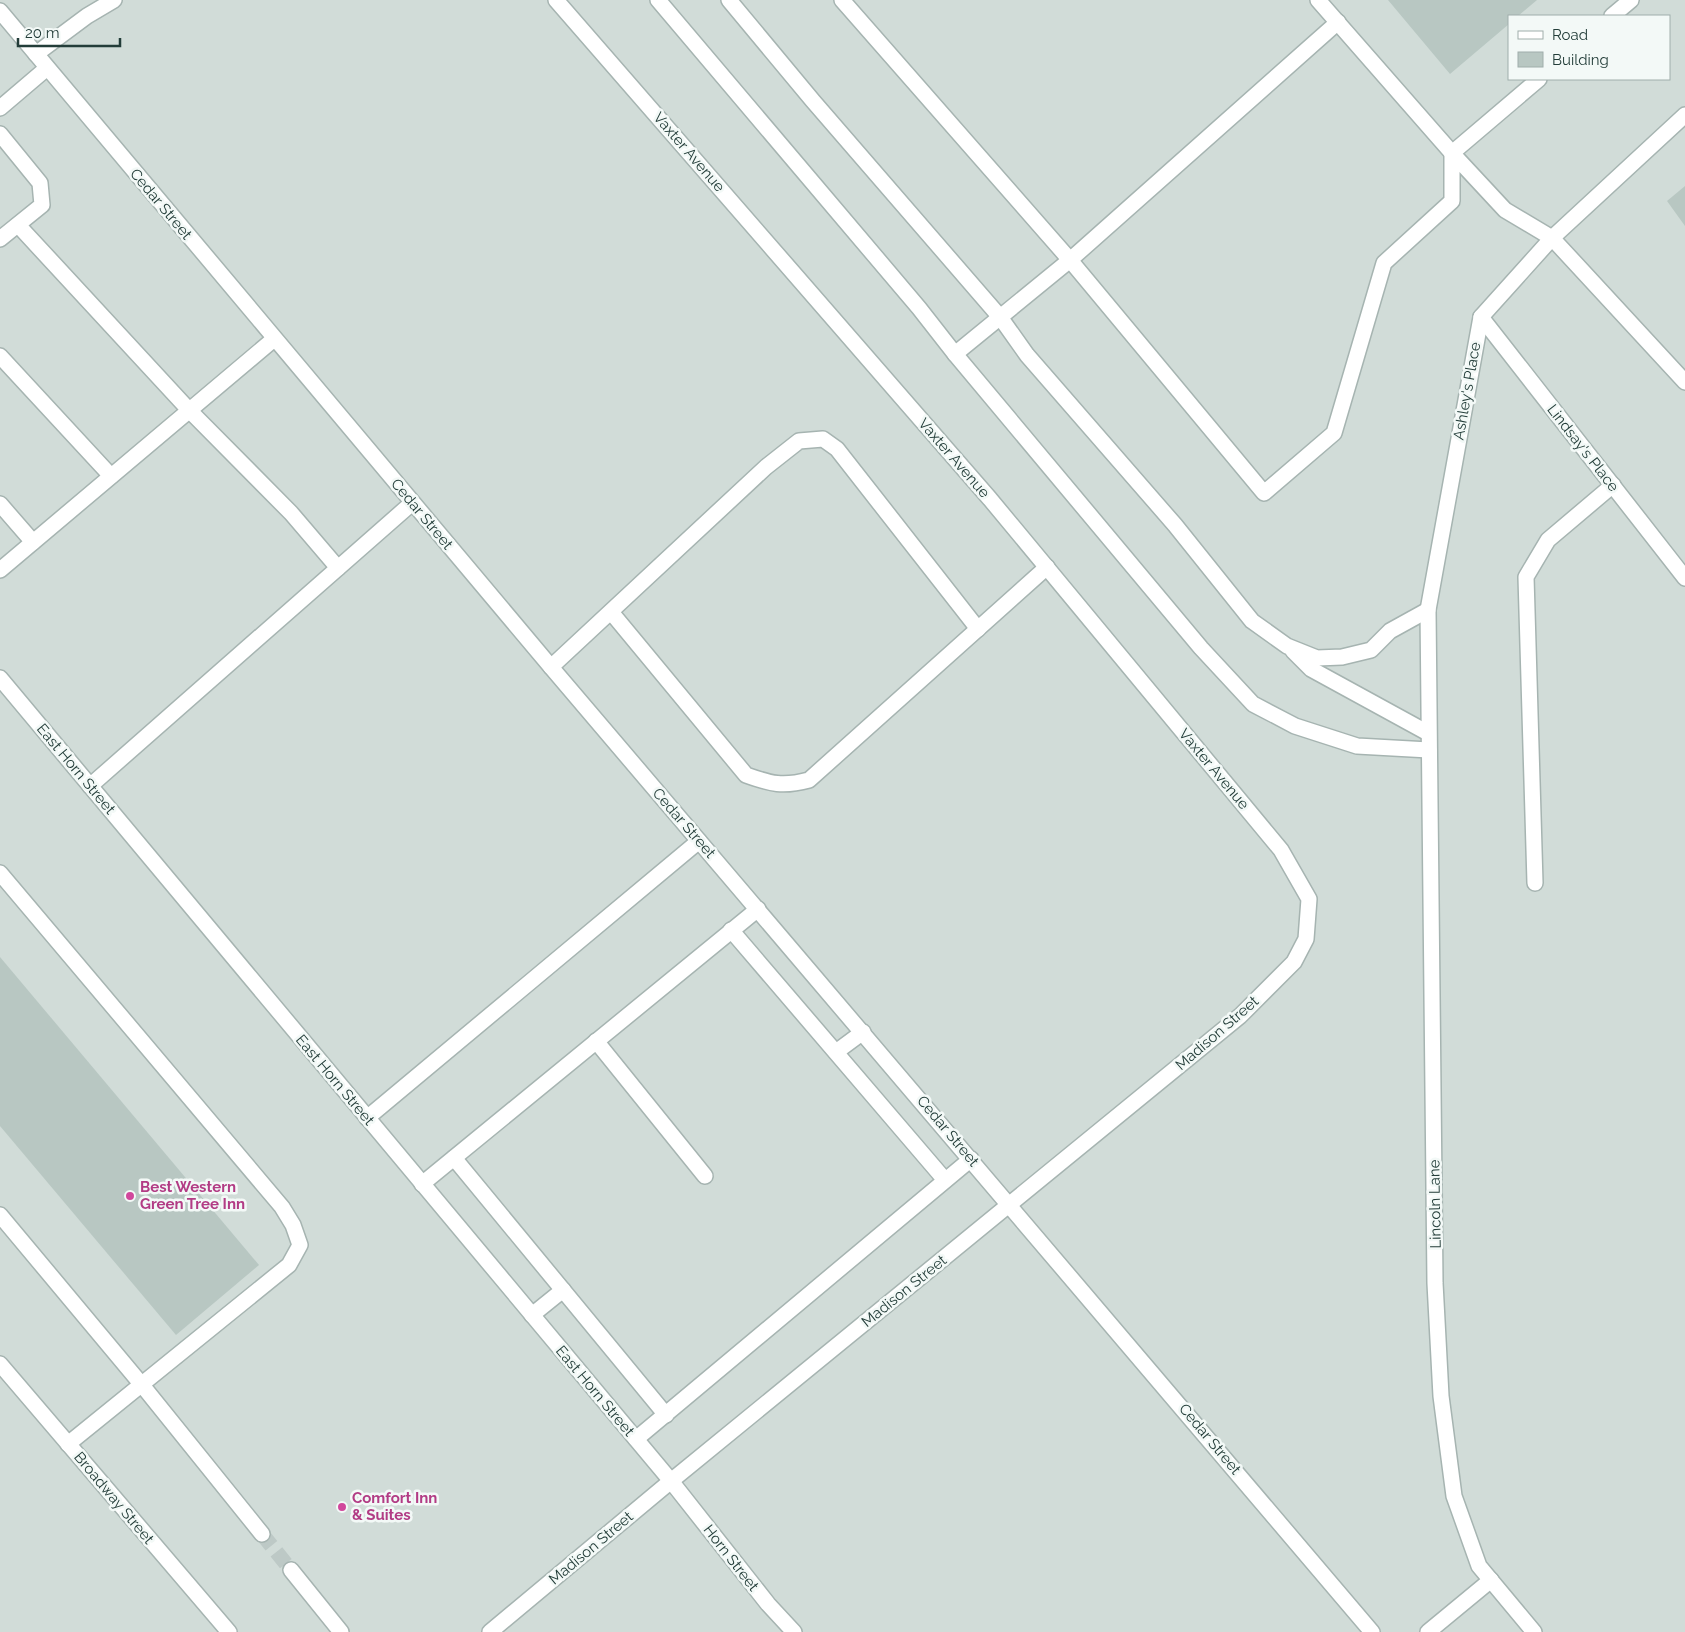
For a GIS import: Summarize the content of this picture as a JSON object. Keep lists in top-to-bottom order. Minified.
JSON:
{"streets":{"street":["Vaxter Avenue","Cedar Street","Ashley's Place","Lindsay's Place","East Horn Street","Madison Street","Lincoln Lane","Broadway Street","Horn Street"]},"crossings":[["Vaxter Avenue","Madison Street"],["Cedar Street","Madison Street"],["Ashley's Place","Lindsay's Place"],["Ashley's Place","Lincoln Lane"],["East Horn Street","Madison Street"],["East Horn Street","Horn Street"],["Madison Street","Horn Street"]],"places":["Best Western Green Tree Inn","Comfort Inn & Suites"],"legend":["Road","Building"],"scale_bar":"20 m"}
